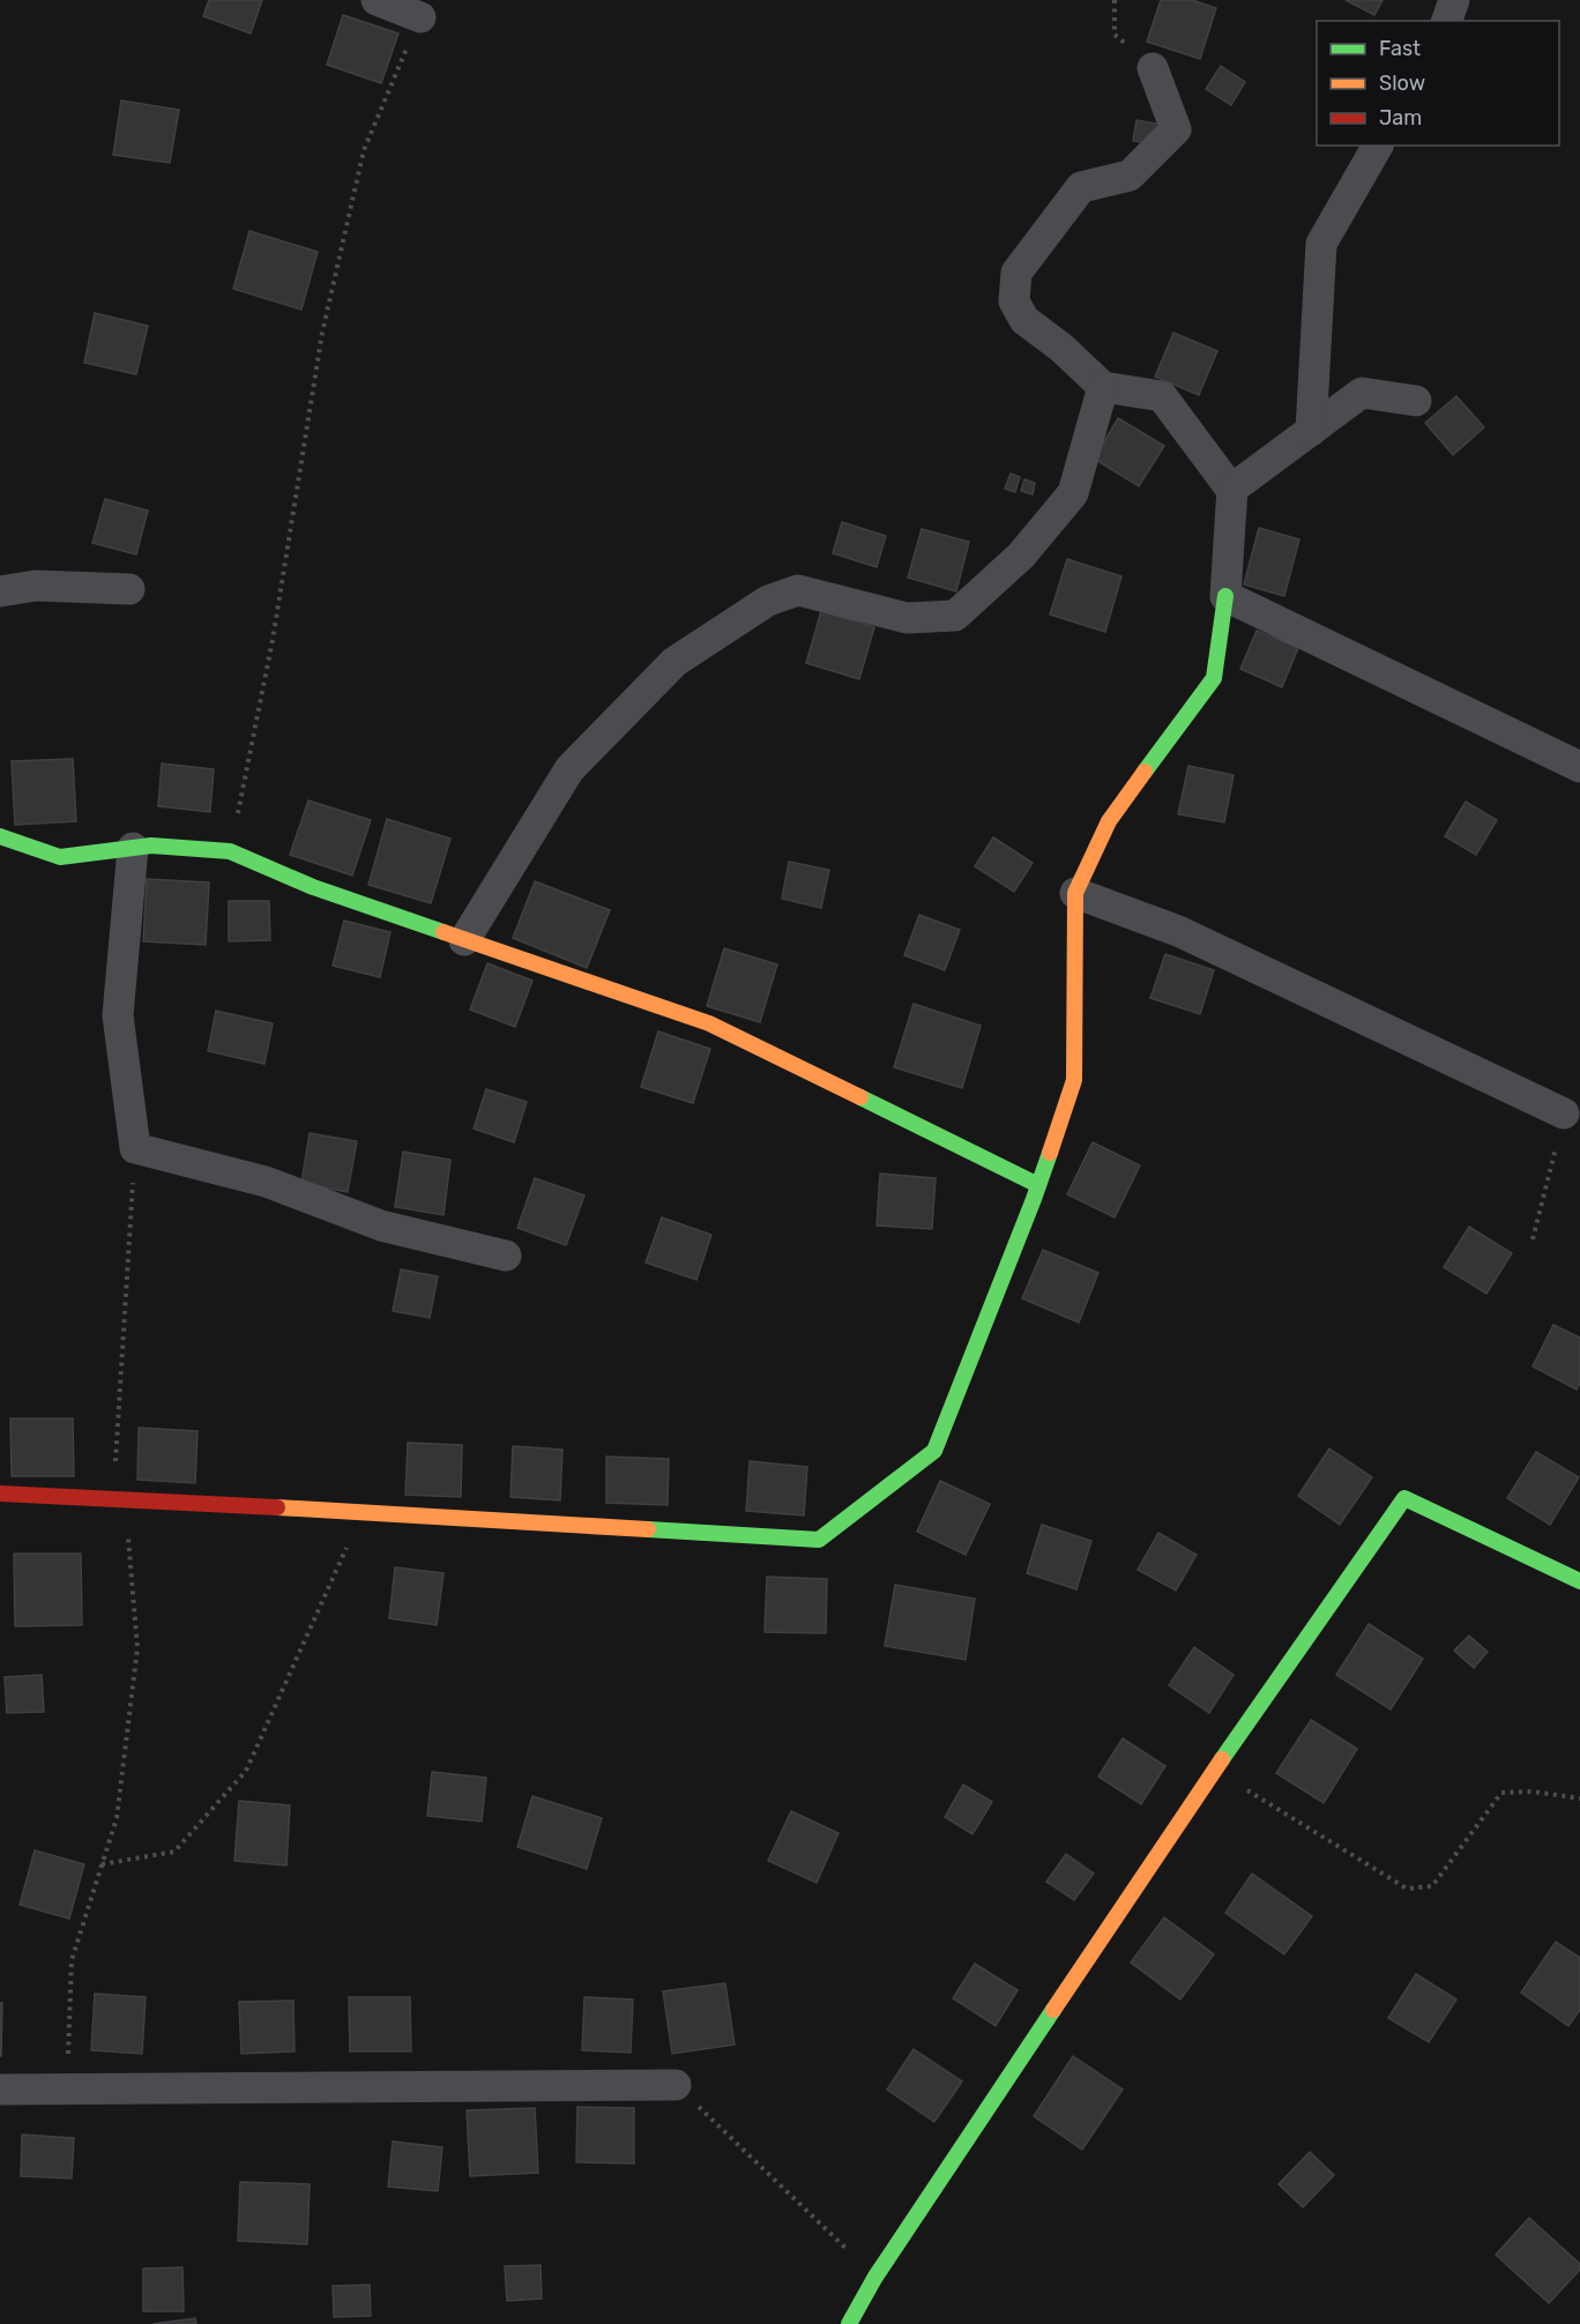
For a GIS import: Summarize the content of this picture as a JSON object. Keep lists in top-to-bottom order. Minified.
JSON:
{"legend":["Fast","Slow","Jam"]}
